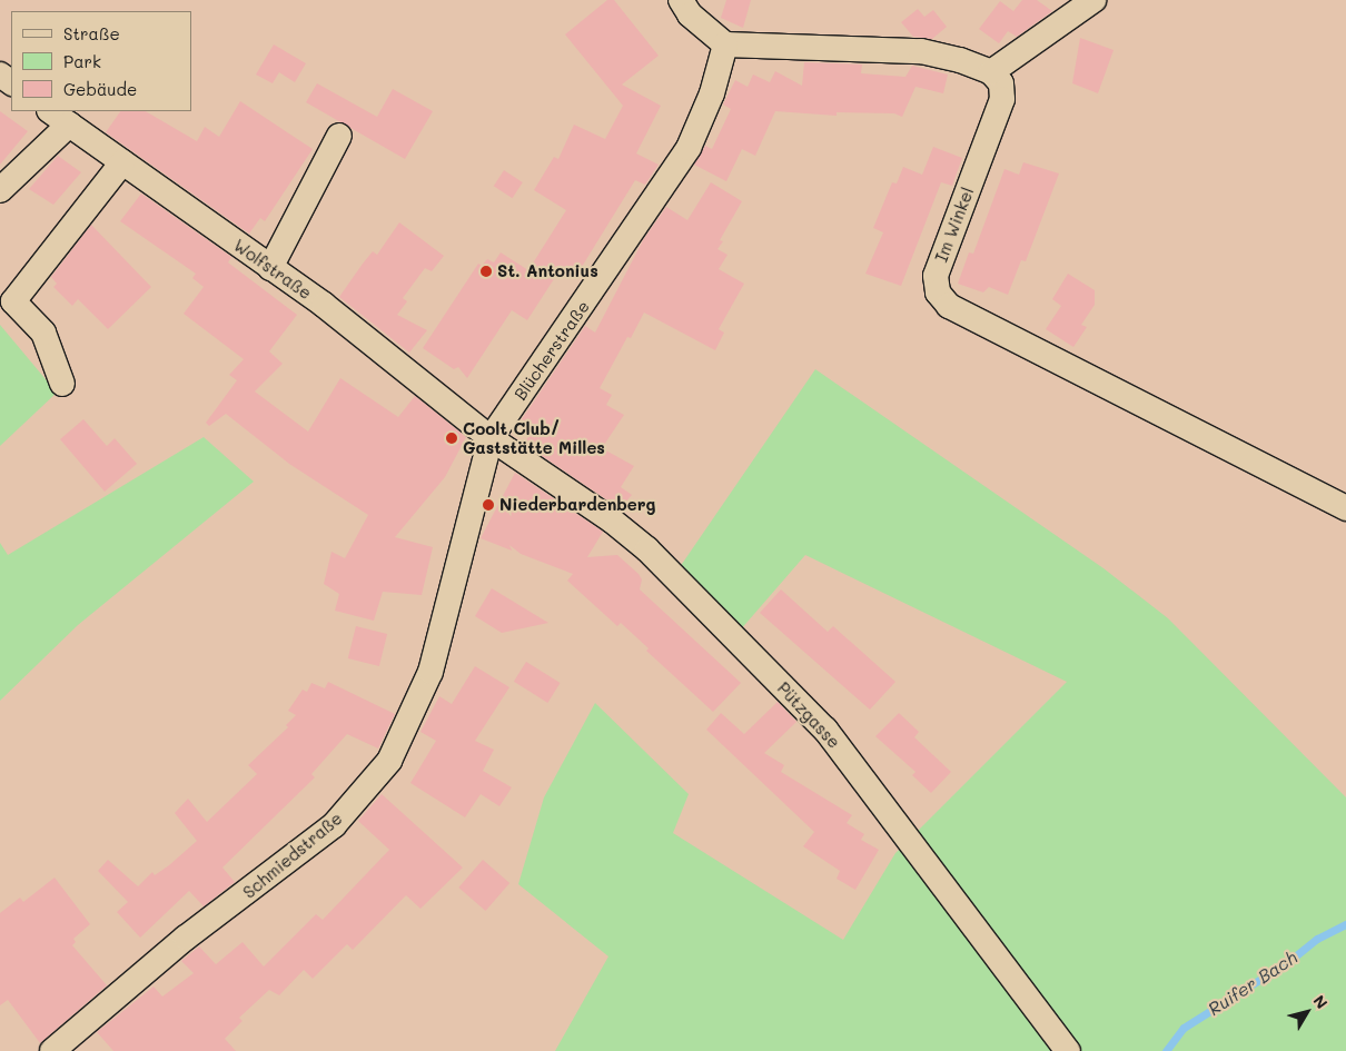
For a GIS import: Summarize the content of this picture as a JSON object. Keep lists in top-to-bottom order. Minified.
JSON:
{"streets":{"street":["Im Winkel","Wolfstraße","Blücherstraße","Pützgasse","Schmiedstraße"]},"crossings":[["Wolfstraße","Blücherstraße"],["Wolfstraße","Pützgasse"],["Wolfstraße","Schmiedstraße"],["Blücherstraße","Pützgasse"],["Blücherstraße","Schmiedstraße"],["Pützgasse","Schmiedstraße"]],"water":["Ruifer Bach"],"places":["St. Antonius","Coolt Club/ Gaststätte Milles","Niederbardenberg"],"legend":["Straße","Park","Gebäude"],"north":"top right"}
